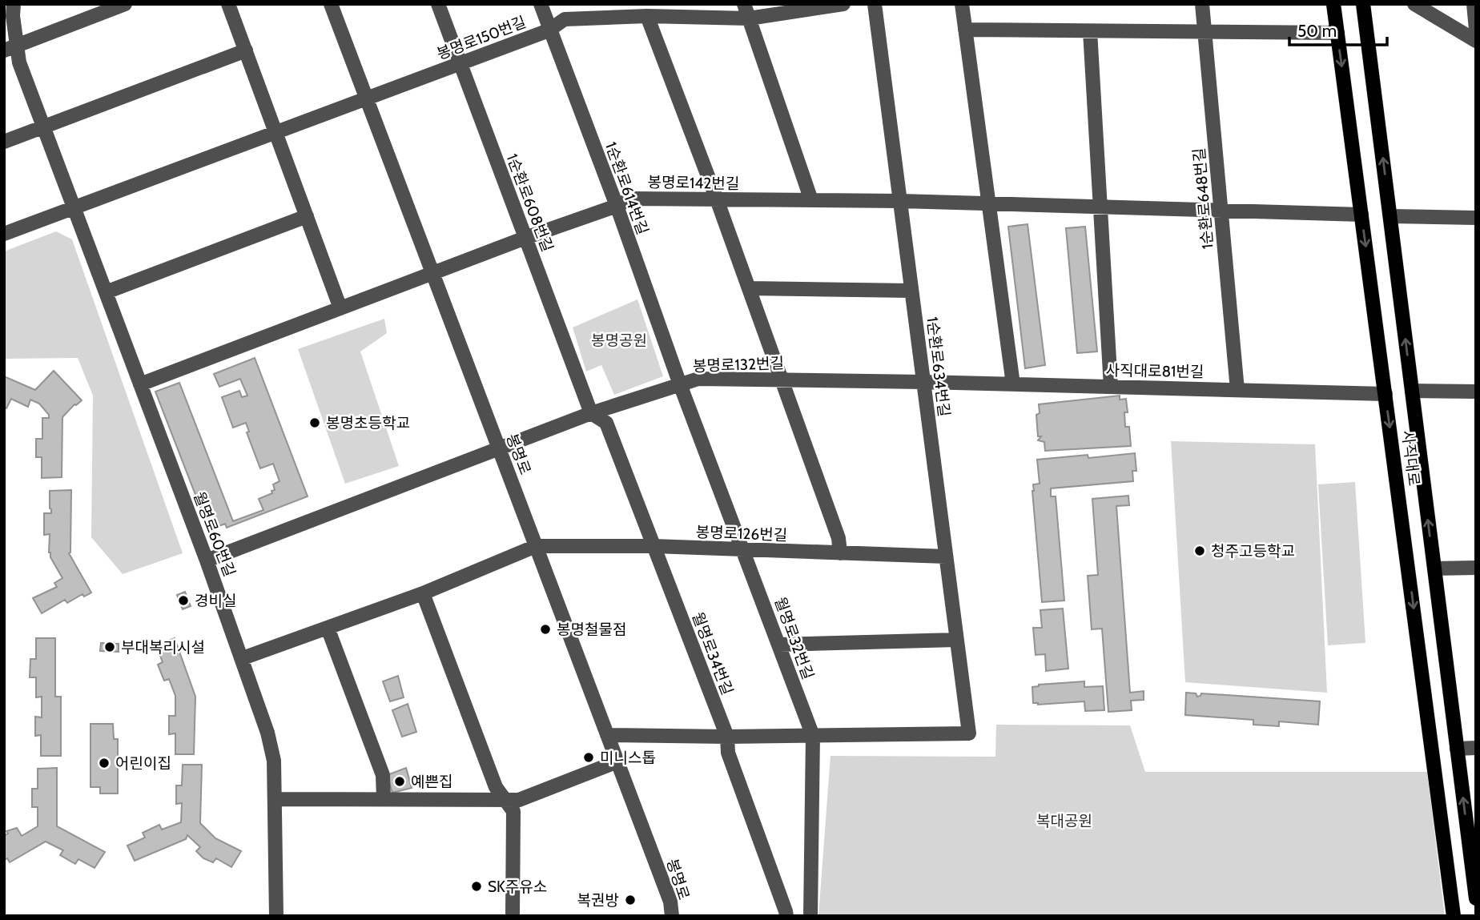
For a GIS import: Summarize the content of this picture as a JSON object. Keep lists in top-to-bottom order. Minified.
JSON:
{"streets":{"main road":["사직대로"],"street":["봉명로150번길","봉명로142번길","1순환로614번길","1순환로648번길","1순환로608번길","봉명로132번길","1순환로634번길","사직대로81번길","봉명로","봉명로126번길","월명로60번길","월명로32번길","월명로34번길"]},"crossings":[["봉명로150번길","1순환로614번길"],["봉명로150번길","1순환로608번길"],["봉명로150번길","봉명로"],["봉명로150번길","월명로60번길"],["봉명로142번길","1순환로614번길"],["봉명로142번길","1순환로648번길"],["봉명로142번길","1순환로608번길"],["봉명로142번길","1순환로634번길"],["봉명로142번길","봉명로"],["봉명로142번길","사직대로"],["봉명로142번길","월명로60번길"],["1순환로614번길","봉명로132번길"],["1순환로614번길","월명로32번길"],["1순환로648번길","사직대로81번길"],["1순환로608번길","봉명로132번길"],["1순환로608번길","월명로34번길"],["봉명로132번길","1순환로634번길"],["봉명로132번길","사직대로81번길"],["봉명로132번길","봉명로"],["봉명로132번길","월명로60번길"],["봉명로132번길","월명로32번길"],["봉명로132번길","월명로34번길"],["1순환로634번길","사직대로81번길"],["1순환로634번길","봉명로126번길"],["1순환로634번길","월명로32번길"],["사직대로81번길","사직대로"],["봉명로","봉명로126번길"],["봉명로126번길","월명로32번길"],["봉명로126번길","월명로34번길"]],"parks":["봉명공원","복대공원"],"places":["봉명초등학교","청주고등학교","경비실","봉명철물점","부대복리시설","미니스톱","어린이집","예쁜집","SK주유소","복권방"],"scale_bar":"50 m"}
